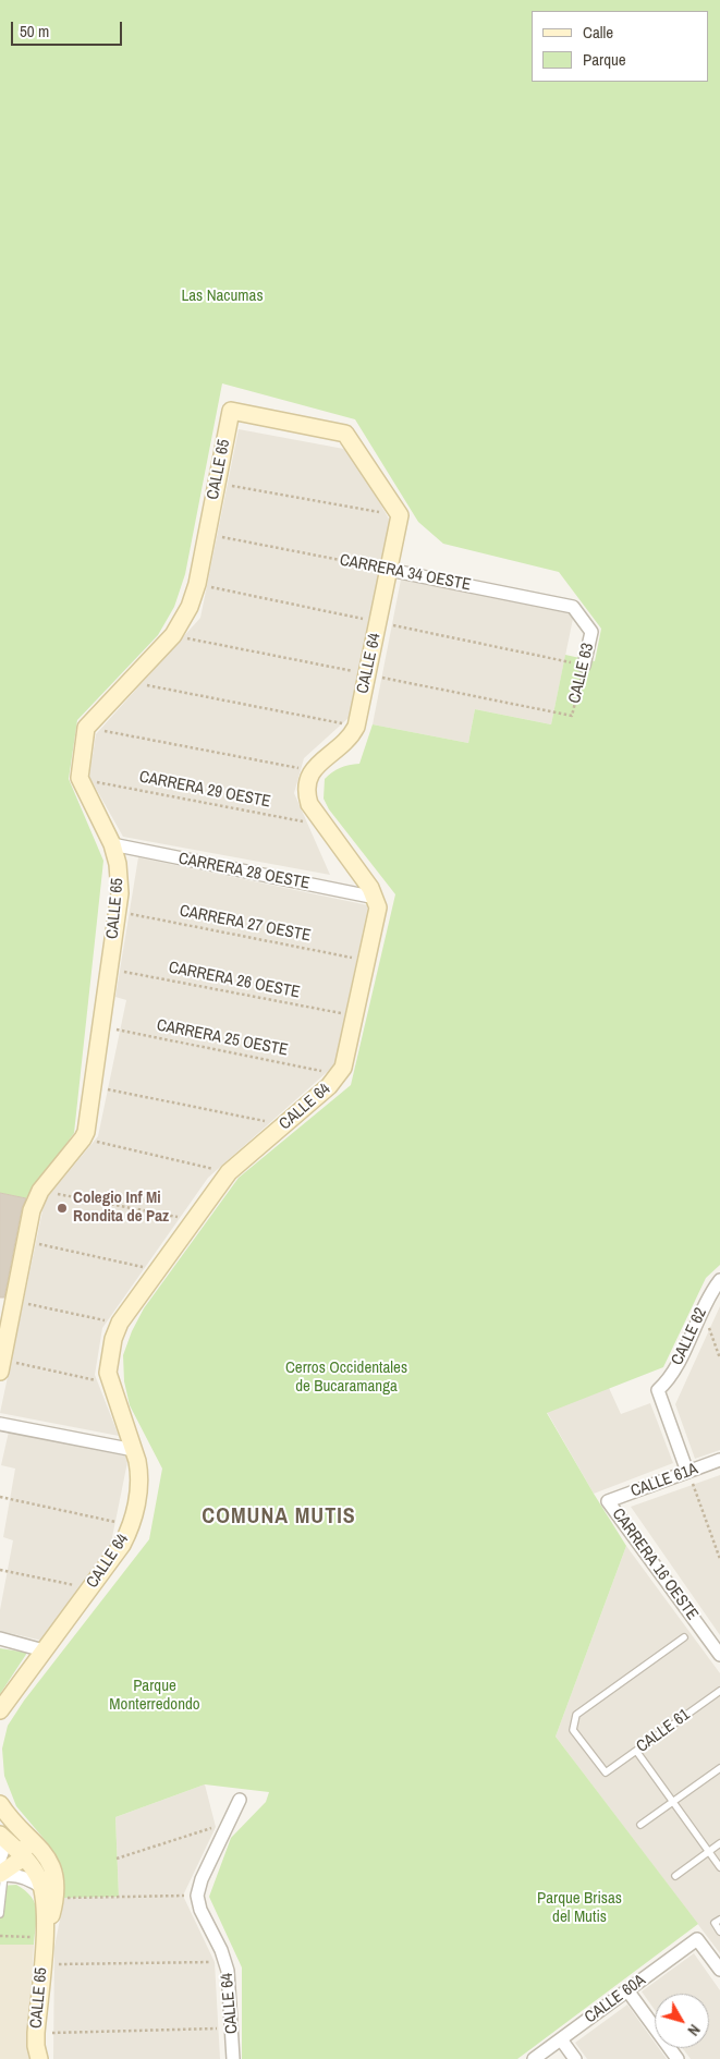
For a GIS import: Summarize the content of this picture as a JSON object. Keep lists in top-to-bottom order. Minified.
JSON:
{"streets":{"street":["CALLE 65","CARRERA 34 OESTE","CALLE 64","CALLE 63","CARRERA 28 OESTE","CALLE 62","CALLE 61A","CARRERA 16 OESTE","CALLE 60A"],"lane":["CALLE 61"],"path":["CARRERA 29 OESTE","CARRERA 27 OESTE","CARRERA 26 OESTE","CARRERA 25 OESTE"]},"crossings":[["CALLE 65","CARRERA 34 OESTE"],["CALLE 65","CALLE 64"],["CALLE 65","CARRERA 29 OESTE"],["CALLE 65","CARRERA 28 OESTE"],["CALLE 65","CARRERA 27 OESTE"],["CALLE 65","CARRERA 26 OESTE"],["CALLE 65","CARRERA 25 OESTE"],["CARRERA 34 OESTE","CALLE 64"],["CARRERA 34 OESTE","CALLE 63"],["CALLE 64","CARRERA 28 OESTE"],["CALLE 64","CARRERA 27 OESTE"],["CALLE 64","CARRERA 26 OESTE"],["CALLE 64","CARRERA 25 OESTE"],["CALLE 62","CALLE 61A"],["CALLE 61A","CARRERA 16 OESTE"]],"districts":["COMUNA MUTIS"],"parks":["Las Nacumas","Cerros Occidentales de Bucaramanga","Parque Monterredondo","Parque Brisas del Mutis"],"places":["Colegio Inf Mi Rondita de Paz"],"legend":["Calle","Parque"],"scale_bar":"50 m","north":"bottom right"}
